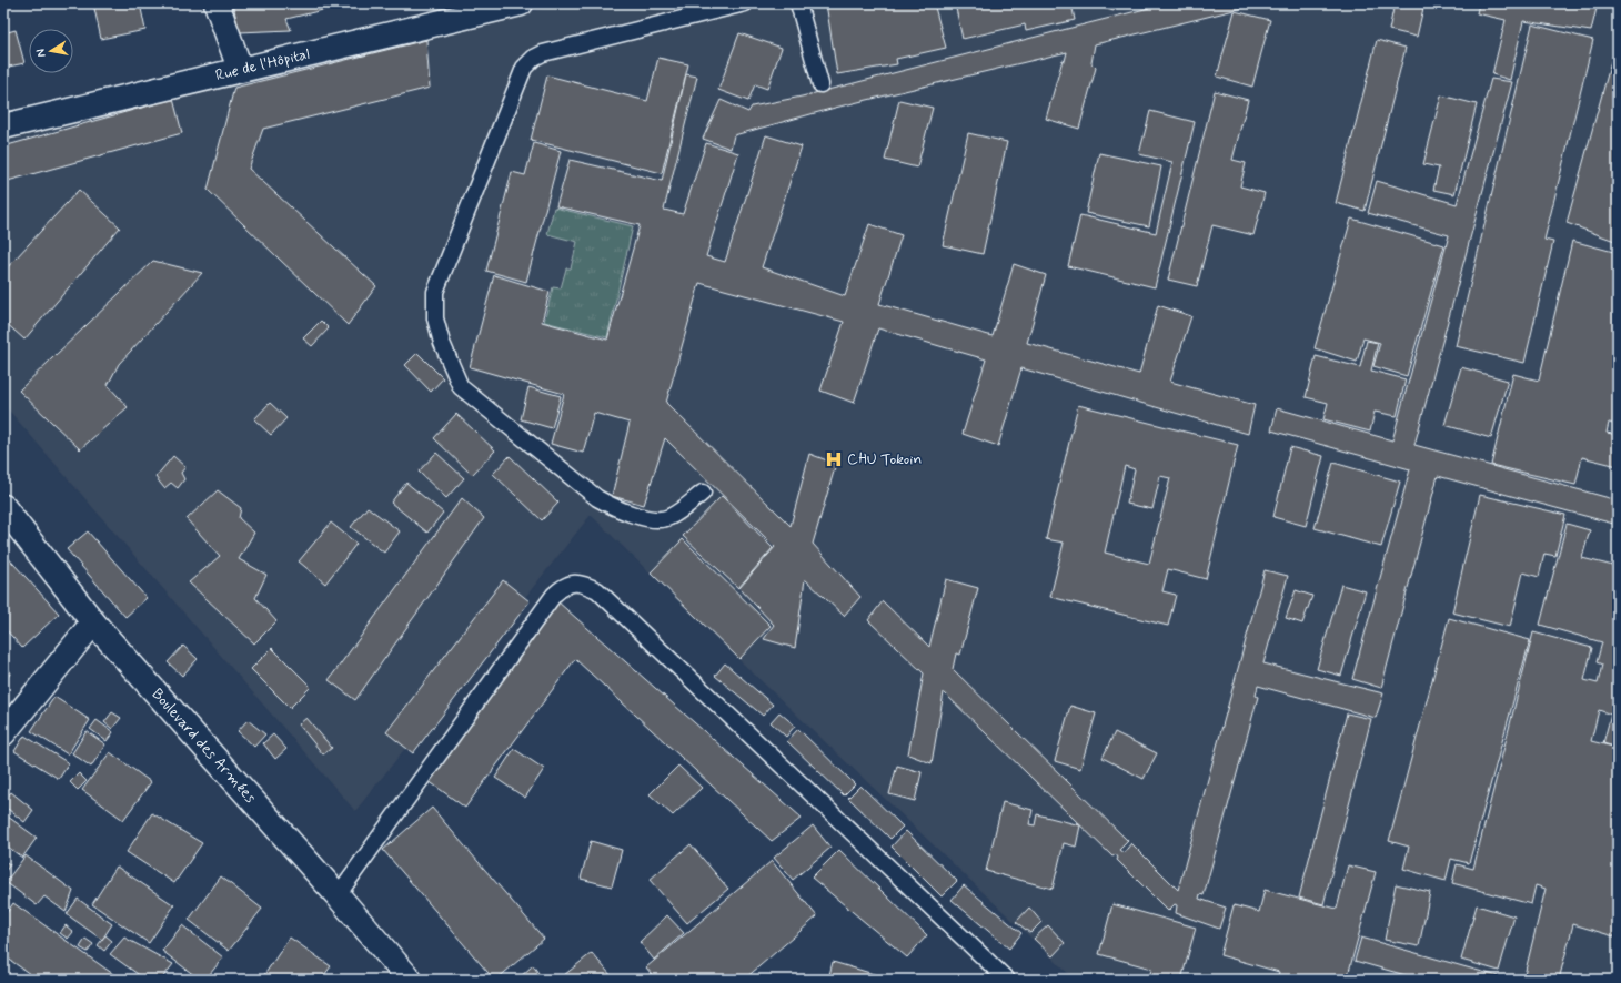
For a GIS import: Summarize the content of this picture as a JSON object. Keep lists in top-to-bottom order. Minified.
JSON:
{"streets":{"street":["Rue de l'Hôpital","Boulevard des Armées"]},"places":{"hospital":["CHU Tokoin"]},"north":"left"}
